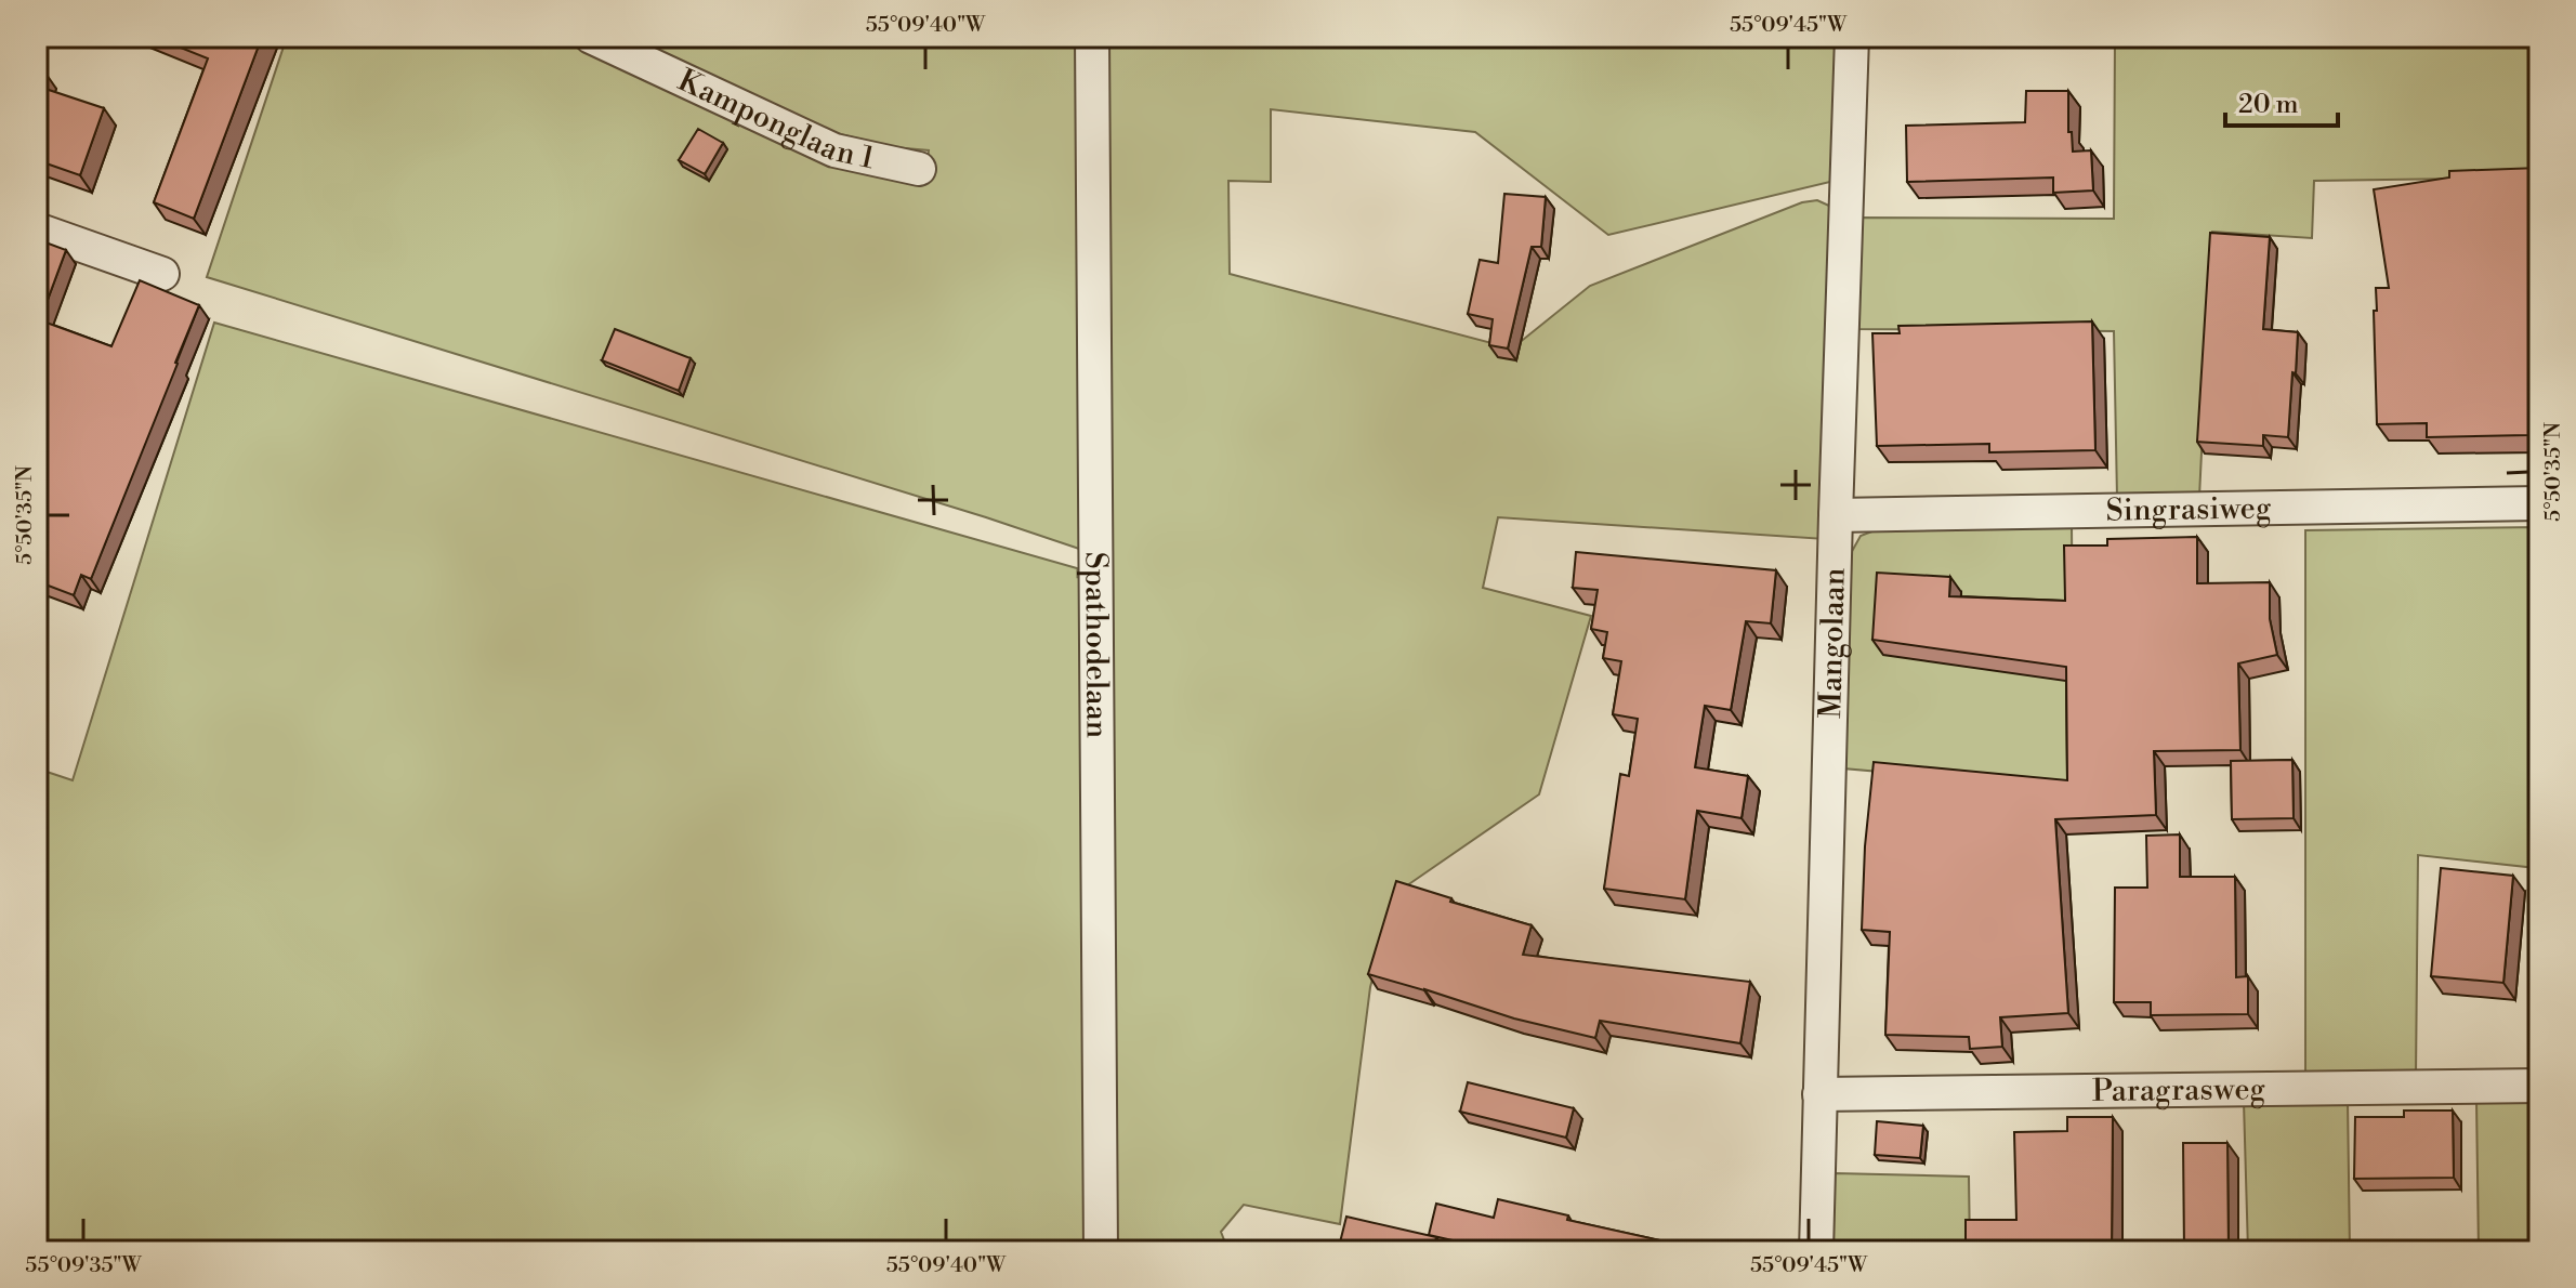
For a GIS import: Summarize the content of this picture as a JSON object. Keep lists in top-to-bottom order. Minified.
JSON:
{"streets":{"street":["Kamponglaan 1","Singrasiweg","Spathodelaan","Mangolaan","Paragrasweg"]},"crossings":[["Singrasiweg","Mangolaan"],["Mangolaan","Paragrasweg"]],"scale_bar":"20 m","coordinates":["55°09'40\"W","55°09'45\"W","5°50'35\"N","55°09'35\"W"]}
